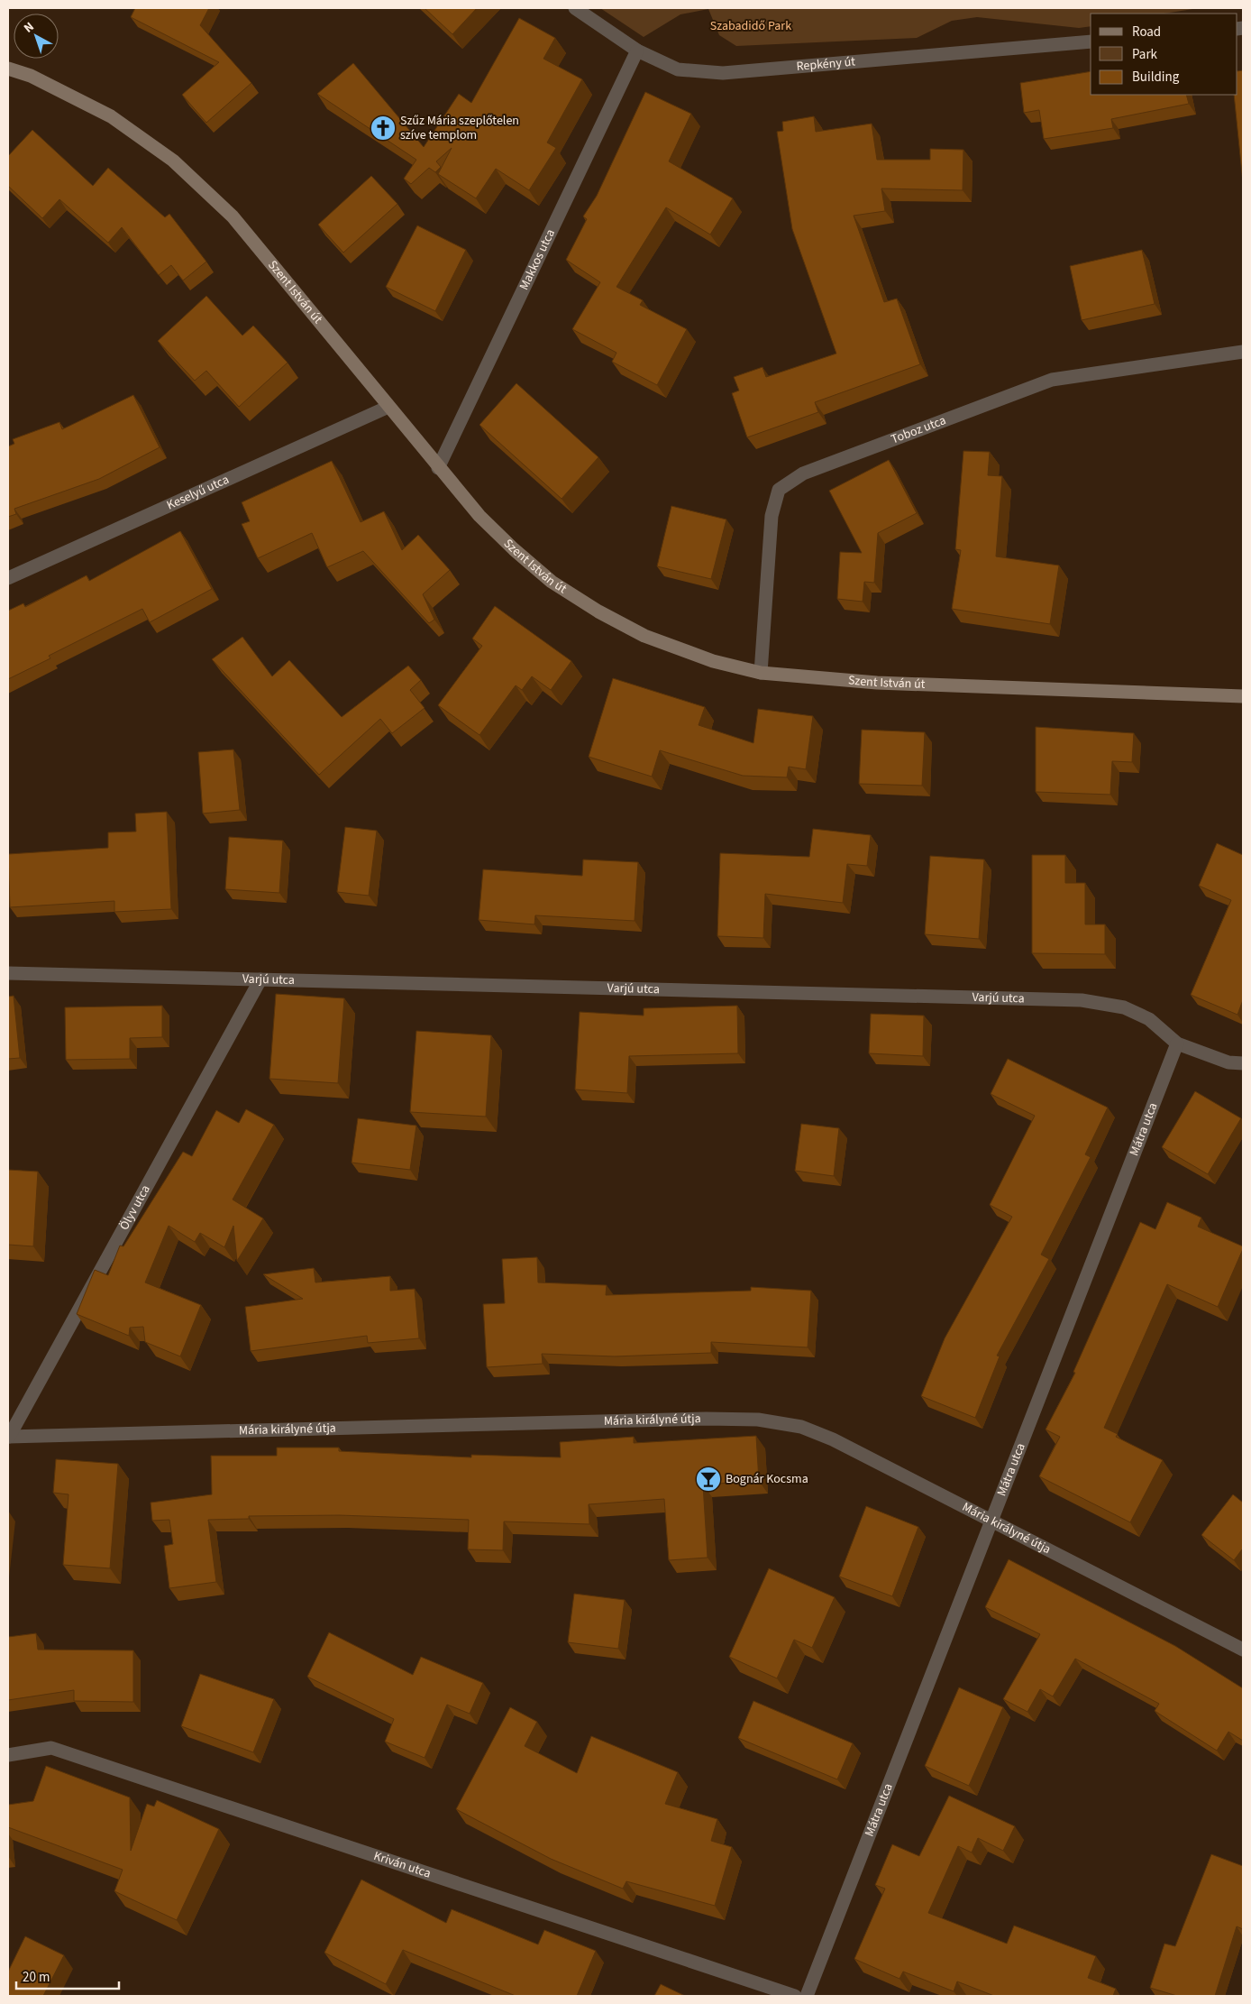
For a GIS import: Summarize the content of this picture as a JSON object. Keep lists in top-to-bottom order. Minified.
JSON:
{"streets":{"street":["Repkény út","Makkos utca","Szent István út","Toboz utca","Keselyű utca","Varjú utca","Mátra utca","Ölyv utca","Mária királyné útja","Kriván utca"]},"crossings":[["Repkény út","Makkos utca"],["Makkos utca","Szent István út"],["Szent István út","Toboz utca"],["Szent István út","Keselyű utca"],["Varjú utca","Mátra utca"],["Varjú utca","Ölyv utca"],["Mátra utca","Mária királyné útja"],["Ölyv utca","Mária királyné útja"]],"parks":["Szabadidő Park"],"places":{"church":["Szűz Mária szeplőtelen szíve templom"],"bar":["Bognár Kocsma"]},"legend":["Road","Park","Building"],"scale_bar":"20 m","north":"top left"}
